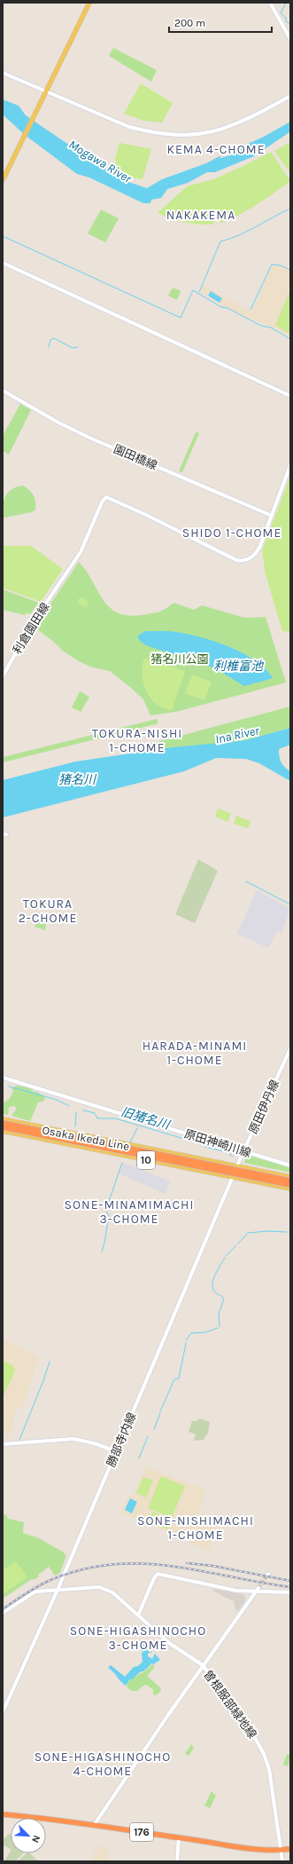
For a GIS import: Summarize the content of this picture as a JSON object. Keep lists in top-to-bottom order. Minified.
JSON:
{"streets":{"highway":["176"],"main road":["Osaka Ikeda Line","10"],"street":["園田橋線","利倉園田線","原田伊丹線","原田神崎川線","勝部寺内線","曽根服部緑地線"]},"crossings":[["園田橋線","利倉園田線"],["原田伊丹線","Osaka Ikeda Line"],["原田伊丹線","原田神崎川線"],["原田伊丹線","勝部寺内線"],["Osaka Ikeda Line","勝部寺内線"],["勝部寺内線","曽根服部緑地線"],["曽根服部緑地線","176"]],"districts":["KEMA 4-CHOME","NAKAKEMA","SHIDO 1-CHOME","TOKURA-NISHI 1-CHOME","TOKURA 2-CHOME","HARADA-MINAMI 1-CHOME","SONE-MINAMIMACHI 3-CHOME","SONE-NISHIMACHI 1-CHOME","SONE-HIGASHINOCHO 3-CHOME","SONE-HIGASHINOCHO 4-CHOME"],"water":["Mogawa River","利椎富池","Ina River","猪名川","旧猪名川"],"parks":["猪名川公園"],"scale_bar":"200 m","north":"bottom right"}
